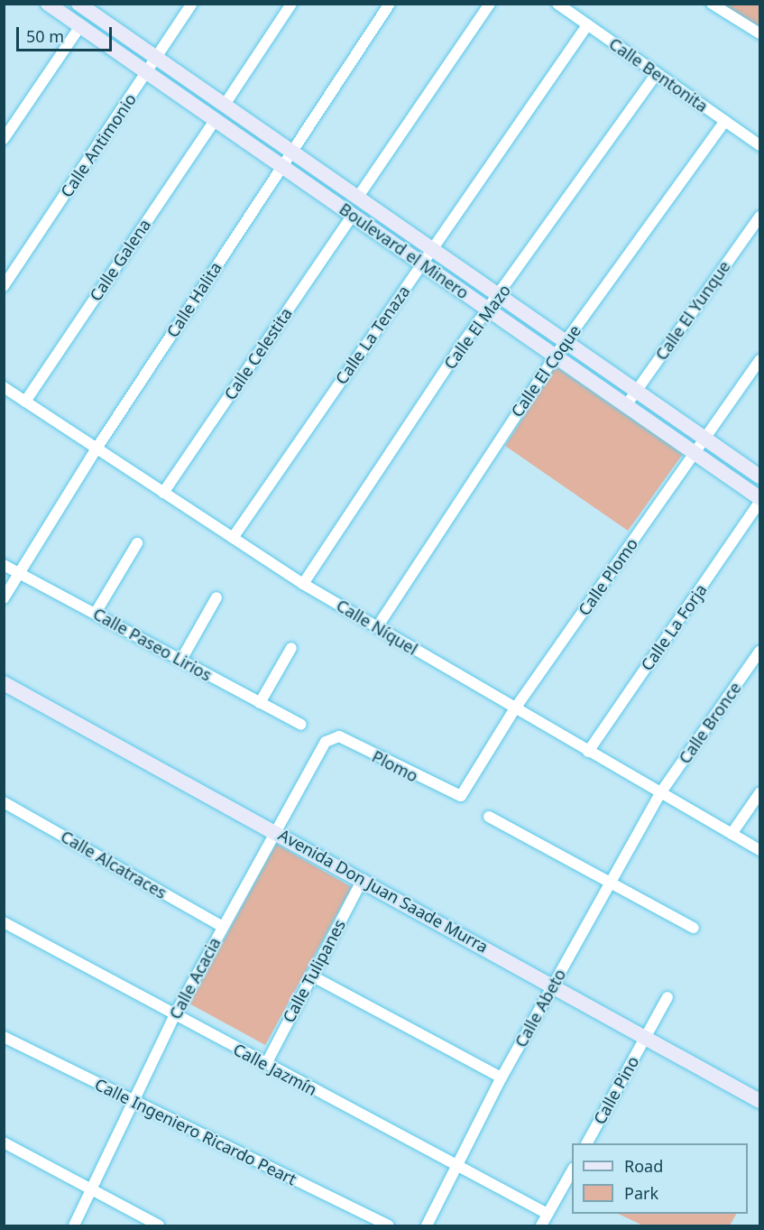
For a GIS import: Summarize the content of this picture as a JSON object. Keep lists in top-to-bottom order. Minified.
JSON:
{"streets":{"street":["Calle Bentonita","Calle Antimonio","Boulevard el Minero","Calle Galena","Calle Halita","Calle El Yunque","Calle El Mazo","Calle La Tenaza","Calle Celestita","Calle El Coque","Calle Plomo","Calle Níquel","Calle La Forja","Calle Paseo Lirios","Calle Bronce","Plomo","Calle Alcatraces","Avenida Don Juan Saade Murra","Calle Tulipanes","Calle Acacia","Calle Abeto","Calle Jazmín","Calle Pino","Calle Ingeniero Ricardo Peart"]},"crossings":[["Calle Bentonita","Calle El Mazo"],["Calle Bentonita","Calle La Tenaza"],["Calle Bentonita","Calle El Coque"],["Calle Antimonio","Boulevard el Minero"],["Boulevard el Minero","Calle Galena"],["Boulevard el Minero","Calle Halita"],["Boulevard el Minero","Calle El Yunque"],["Boulevard el Minero","Calle El Mazo"],["Boulevard el Minero","Calle La Tenaza"],["Boulevard el Minero","Calle Celestita"],["Boulevard el Minero","Calle El Coque"],["Boulevard el Minero","Calle Plomo"],["Calle Galena","Calle Níquel"],["Calle Halita","Calle Níquel"],["Calle Halita","Calle Paseo Lirios"],["Calle El Mazo","Calle Níquel"],["Calle La Tenaza","Calle Níquel"],["Calle Celestita","Calle Níquel"],["Calle El Coque","Calle Níquel"],["Calle Plomo","Calle Níquel"],["Calle Plomo","Plomo"],["Calle Níquel","Calle La Forja"],["Calle Níquel","Calle Bronce"],["Calle Níquel","Calle Abeto"],["Calle Bronce","Calle Abeto"],["Plomo","Calle Acacia"],["Calle Alcatraces","Calle Acacia"],["Avenida Don Juan Saade Murra","Calle Tulipanes"],["Avenida Don Juan Saade Murra","Calle Acacia"],["Avenida Don Juan Saade Murra","Calle Abeto"],["Avenida Don Juan Saade Murra","Calle Pino"],["Calle Tulipanes","Calle Jazmín"],["Calle Acacia","Calle Jazmín"],["Calle Acacia","Calle Ingeniero Ricardo Peart"],["Calle Abeto","Calle Jazmín"]],"legend":["Road","Park"],"scale_bar":"50 m"}
